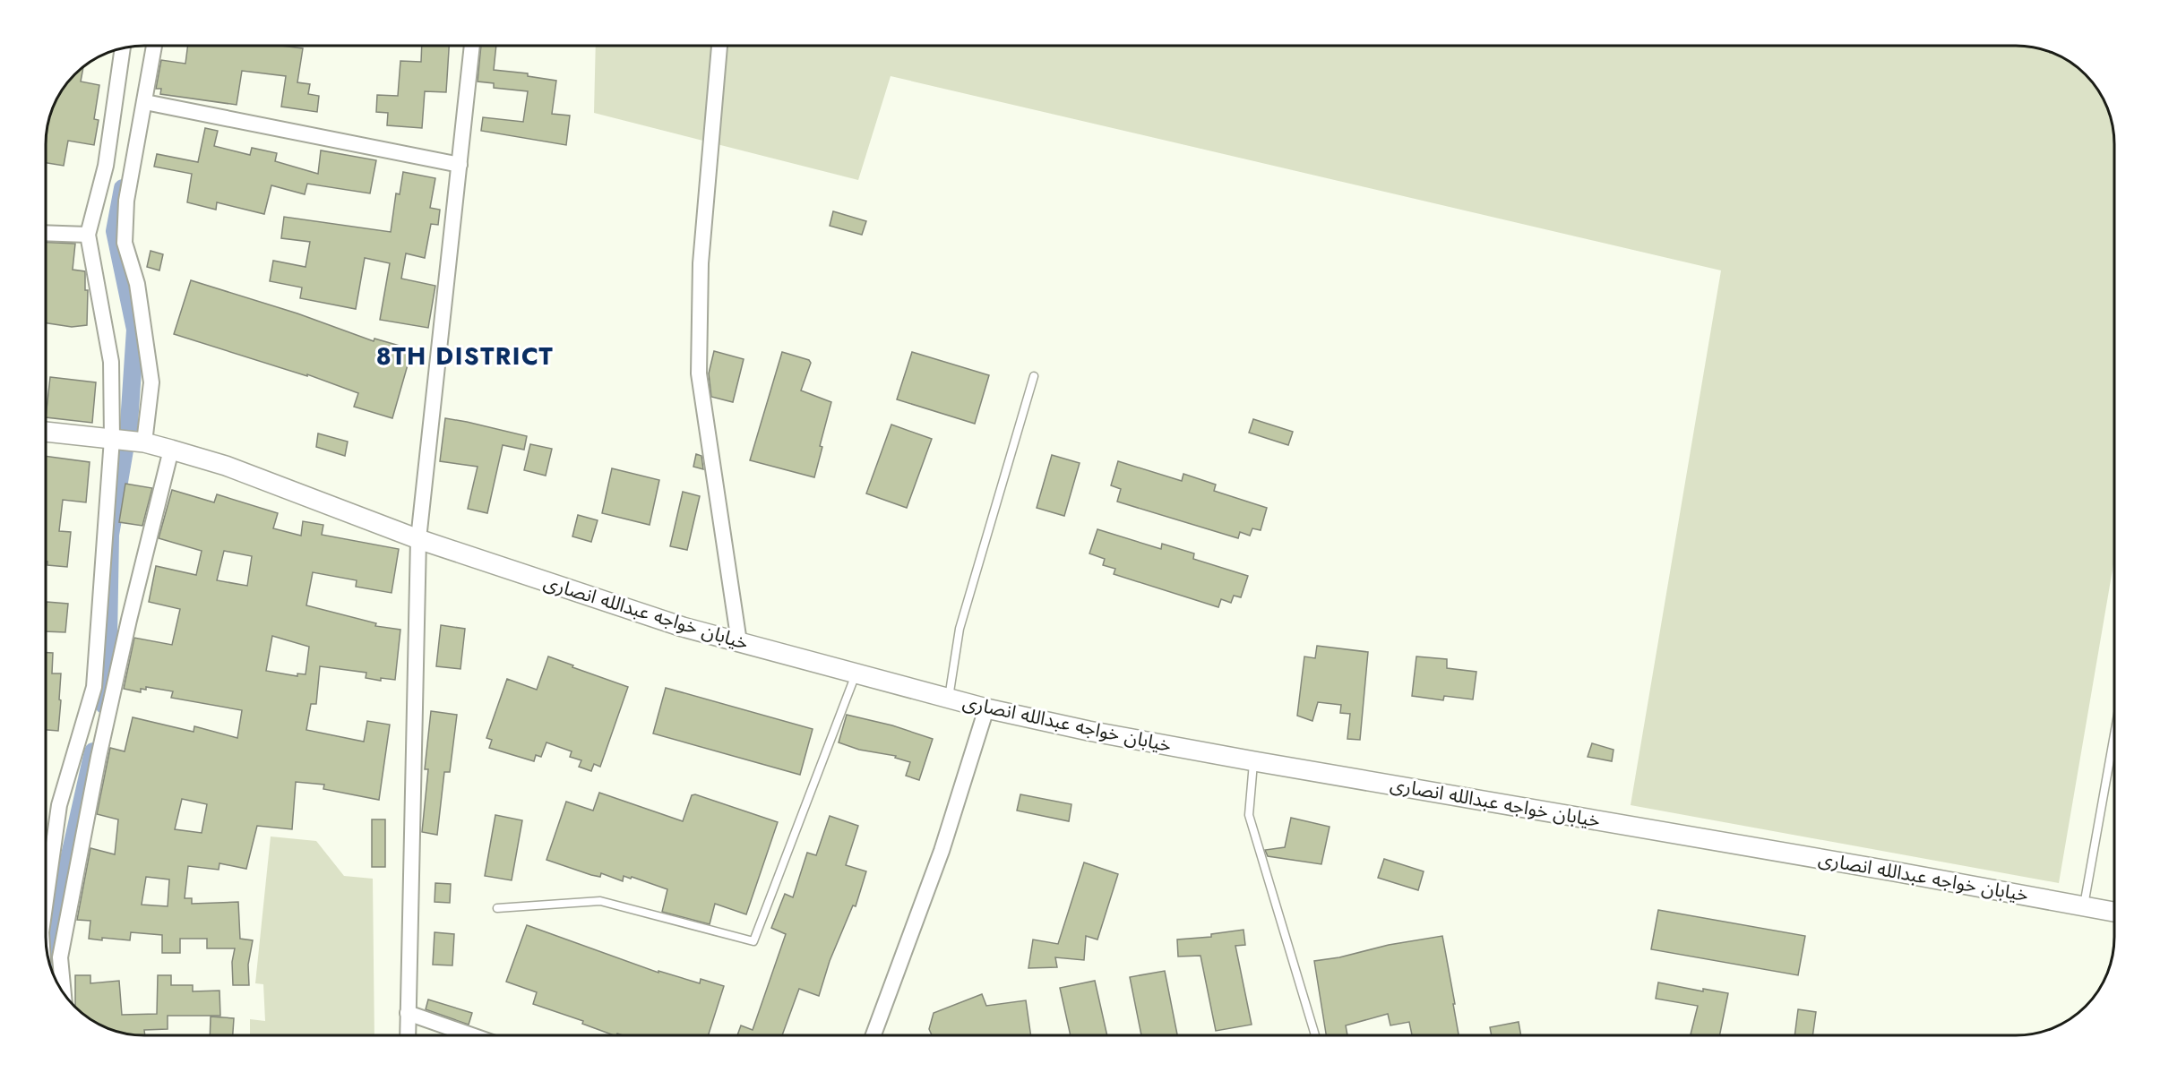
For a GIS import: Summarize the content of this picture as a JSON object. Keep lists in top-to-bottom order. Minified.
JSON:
{"streets":{"street":["خیابان خواجه عبدالله انصاری"]},"districts":["8TH DISTRICT"]}
